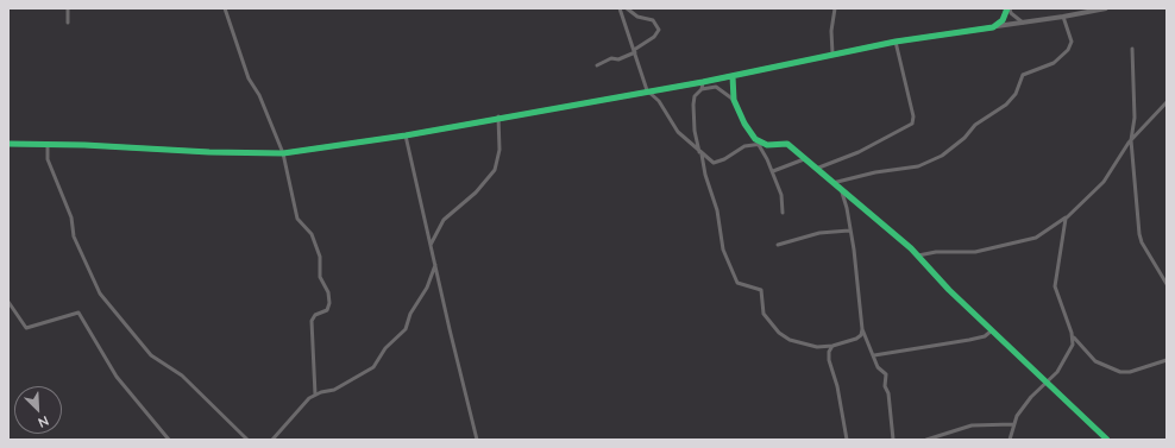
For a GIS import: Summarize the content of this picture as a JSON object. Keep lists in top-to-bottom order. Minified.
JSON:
{"north":"bottom right"}
